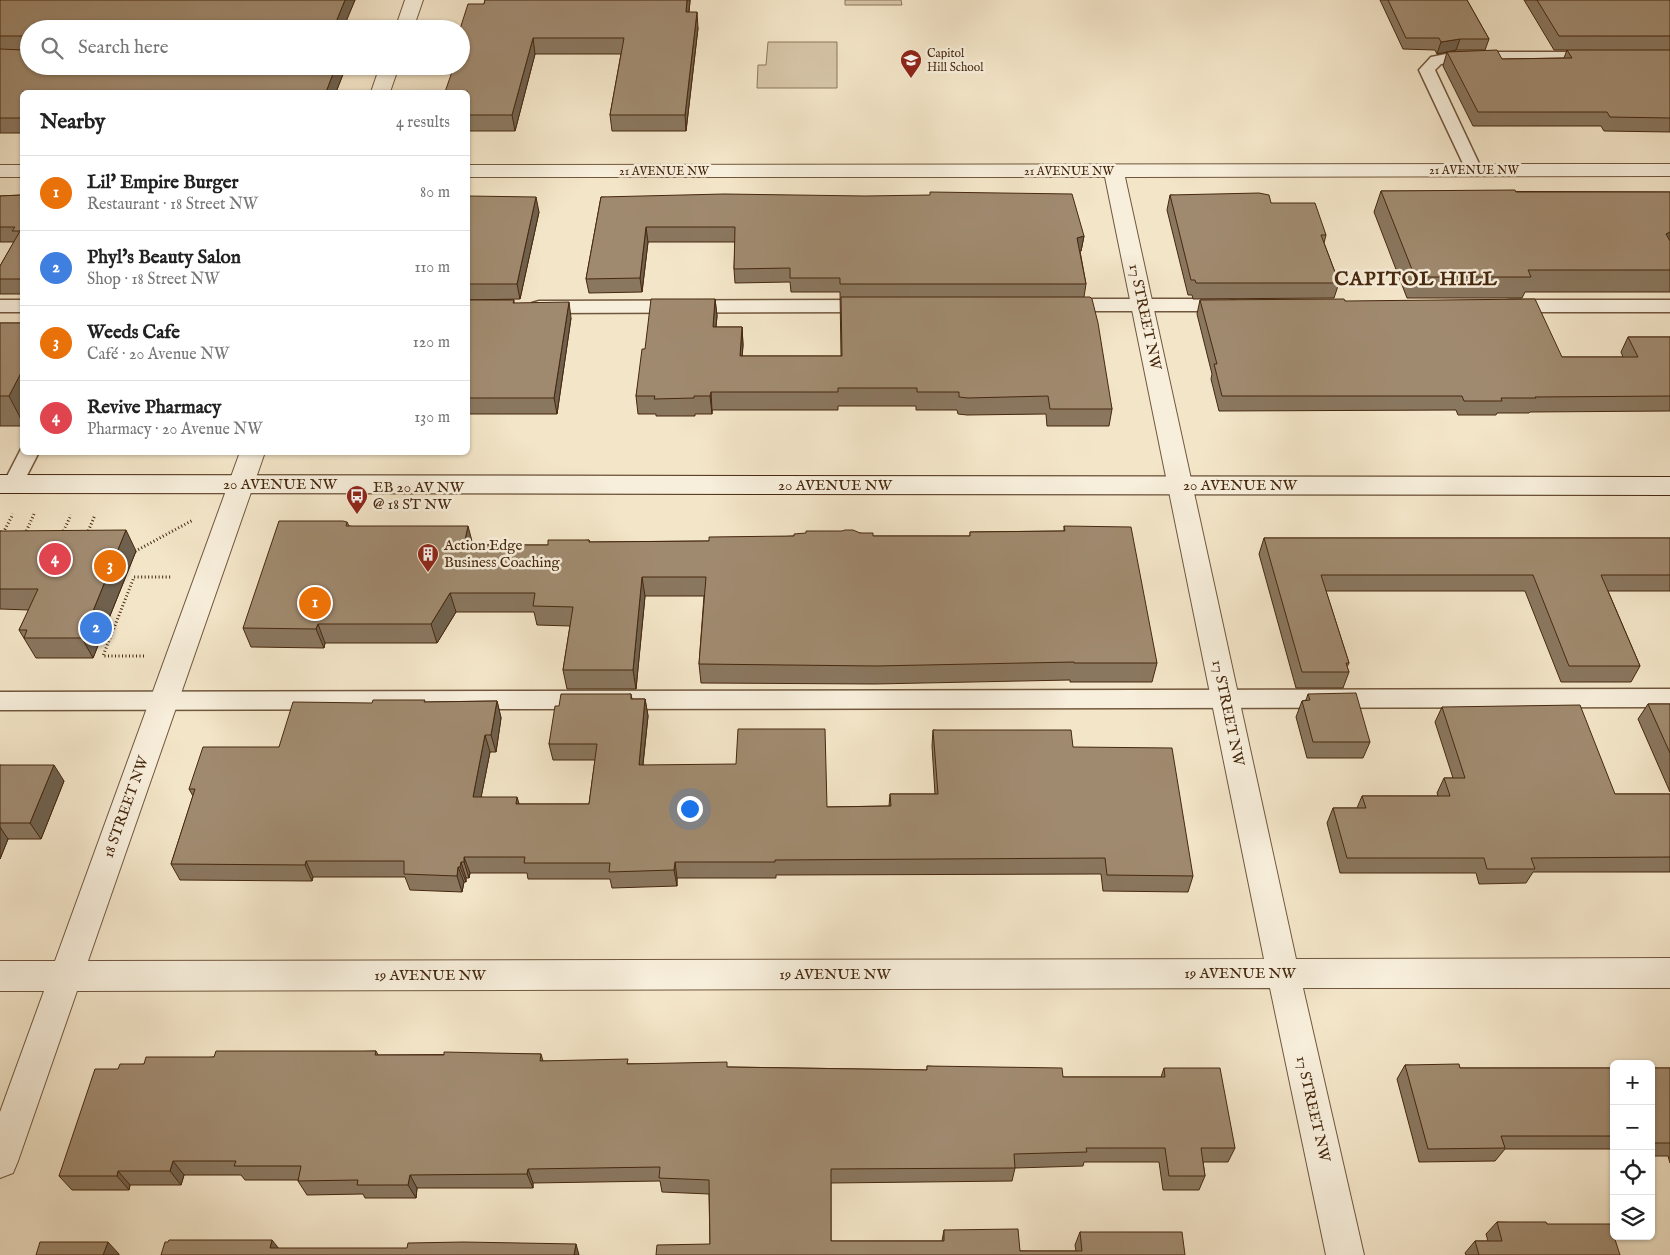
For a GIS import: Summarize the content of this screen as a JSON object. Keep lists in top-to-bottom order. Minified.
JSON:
{"streets":{"street":["21 AVENUE NW","17 STREET NW","20 AVENUE NW","18 STREET NW","19 AVENUE NW"]},"crossings":[["21 AVENUE NW","17 STREET NW"],["17 STREET NW","20 AVENUE NW"],["17 STREET NW","19 AVENUE NW"],["20 AVENUE NW","18 STREET NW"],["18 STREET NW","19 AVENUE NW"]],"districts":["CAPITOL HILL"],"places":{"school or university":["Capitol Hill School"],"bus stop":["EB 20 AV NW @ 18 ST NW"],"building":["Action Edge Business Coaching"]},"page":{"search":"Search here","heading":["Nearby","4 results"],"list":[{"mark":"1","name":"Lil' Empire Burger","note":"Restaurant · 18 Street NW","value":"80 m"},{"mark":"2","name":"Phyl's Beauty Salon","note":"Shop · 18 Street NW","value":"110 m"},{"mark":"3","name":"Weeds Cafe","note":"Café · 20 Avenue NW","value":"120 m"},{"mark":"4","name":"Revive Pharmacy","note":"Pharmacy · 20 Avenue NW","value":"130 m"}],"pins":["4","3","1","2"],"map_buttons":["+","−"]}}
